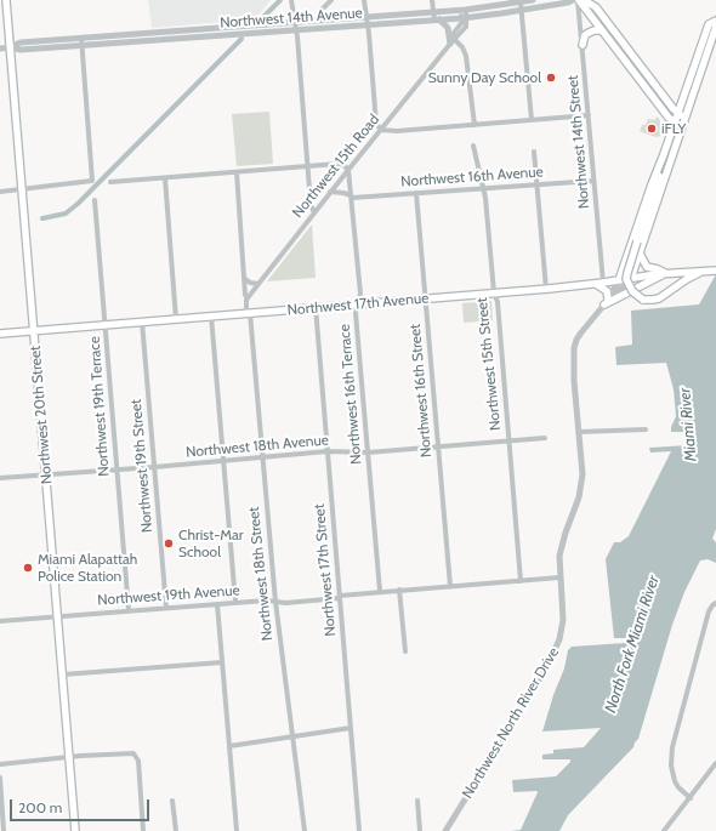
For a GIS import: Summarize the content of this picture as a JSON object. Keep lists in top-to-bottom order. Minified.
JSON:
{"streets":{"main road":["Northwest 17th Avenue","Northwest 20th Street","Northwest North River Drive"],"street":["Northwest 14th Avenue","Northwest 14th Street","Northwest 15th Road","Northwest 16th Avenue","Northwest 15th Street","Northwest 16th Street","Northwest 16th Terrace","Northwest 19th Terrace","Northwest 18th Avenue","Northwest 19th Street","Northwest 17th Street","Northwest 18th Street","Northwest 19th Avenue"]},"crossings":[["Northwest 14th Avenue","Northwest 15th Road"],["Northwest 14th Avenue","Northwest 20th Street"],["Northwest 14th Street","Northwest 16th Avenue"],["Northwest 14th Street","Northwest 17th Avenue"],["Northwest 15th Road","Northwest 16th Terrace"],["Northwest 16th Avenue","Northwest 15th Street"],["Northwest 16th Avenue","Northwest 16th Street"],["Northwest 16th Avenue","Northwest 16th Terrace"],["Northwest 17th Avenue","Northwest 15th Street"],["Northwest 17th Avenue","Northwest 16th Street"],["Northwest 17th Avenue","Northwest 16th Terrace"],["Northwest 17th Avenue","Northwest 19th Terrace"],["Northwest 17th Avenue","Northwest 20th Street"],["Northwest 17th Avenue","Northwest 19th Street"],["Northwest 17th Avenue","Northwest 17th Street"],["Northwest 17th Avenue","Northwest 18th Street"],["Northwest 17th Avenue","Northwest North River Drive"],["Northwest 15th Street","Northwest 18th Avenue"],["Northwest 15th Street","Northwest 19th Avenue"],["Northwest 16th Street","Northwest 18th Avenue"],["Northwest 16th Street","Northwest 19th Avenue"],["Northwest 16th Terrace","Northwest 18th Avenue"],["Northwest 16th Terrace","Northwest 19th Avenue"],["Northwest 19th Terrace","Northwest 18th Avenue"],["Northwest 19th Terrace","Northwest 19th Avenue"],["Northwest 20th Street","Northwest 18th Avenue"],["Northwest 20th Street","Northwest 19th Avenue"],["Northwest 18th Avenue","Northwest 19th Street"],["Northwest 18th Avenue","Northwest 17th Street"],["Northwest 18th Avenue","Northwest 18th Street"],["Northwest 19th Street","Northwest 19th Avenue"],["Northwest 17th Street","Northwest 19th Avenue"],["Northwest 18th Street","Northwest 19th Avenue"],["Northwest 19th Avenue","Northwest North River Drive"]],"water":["Miami River","North Fork Miami River"],"places":["Sunny Day School","iFLY","Christ-Mar School","Miami Alapattah Police Station"],"scale_bar":"200 m"}
